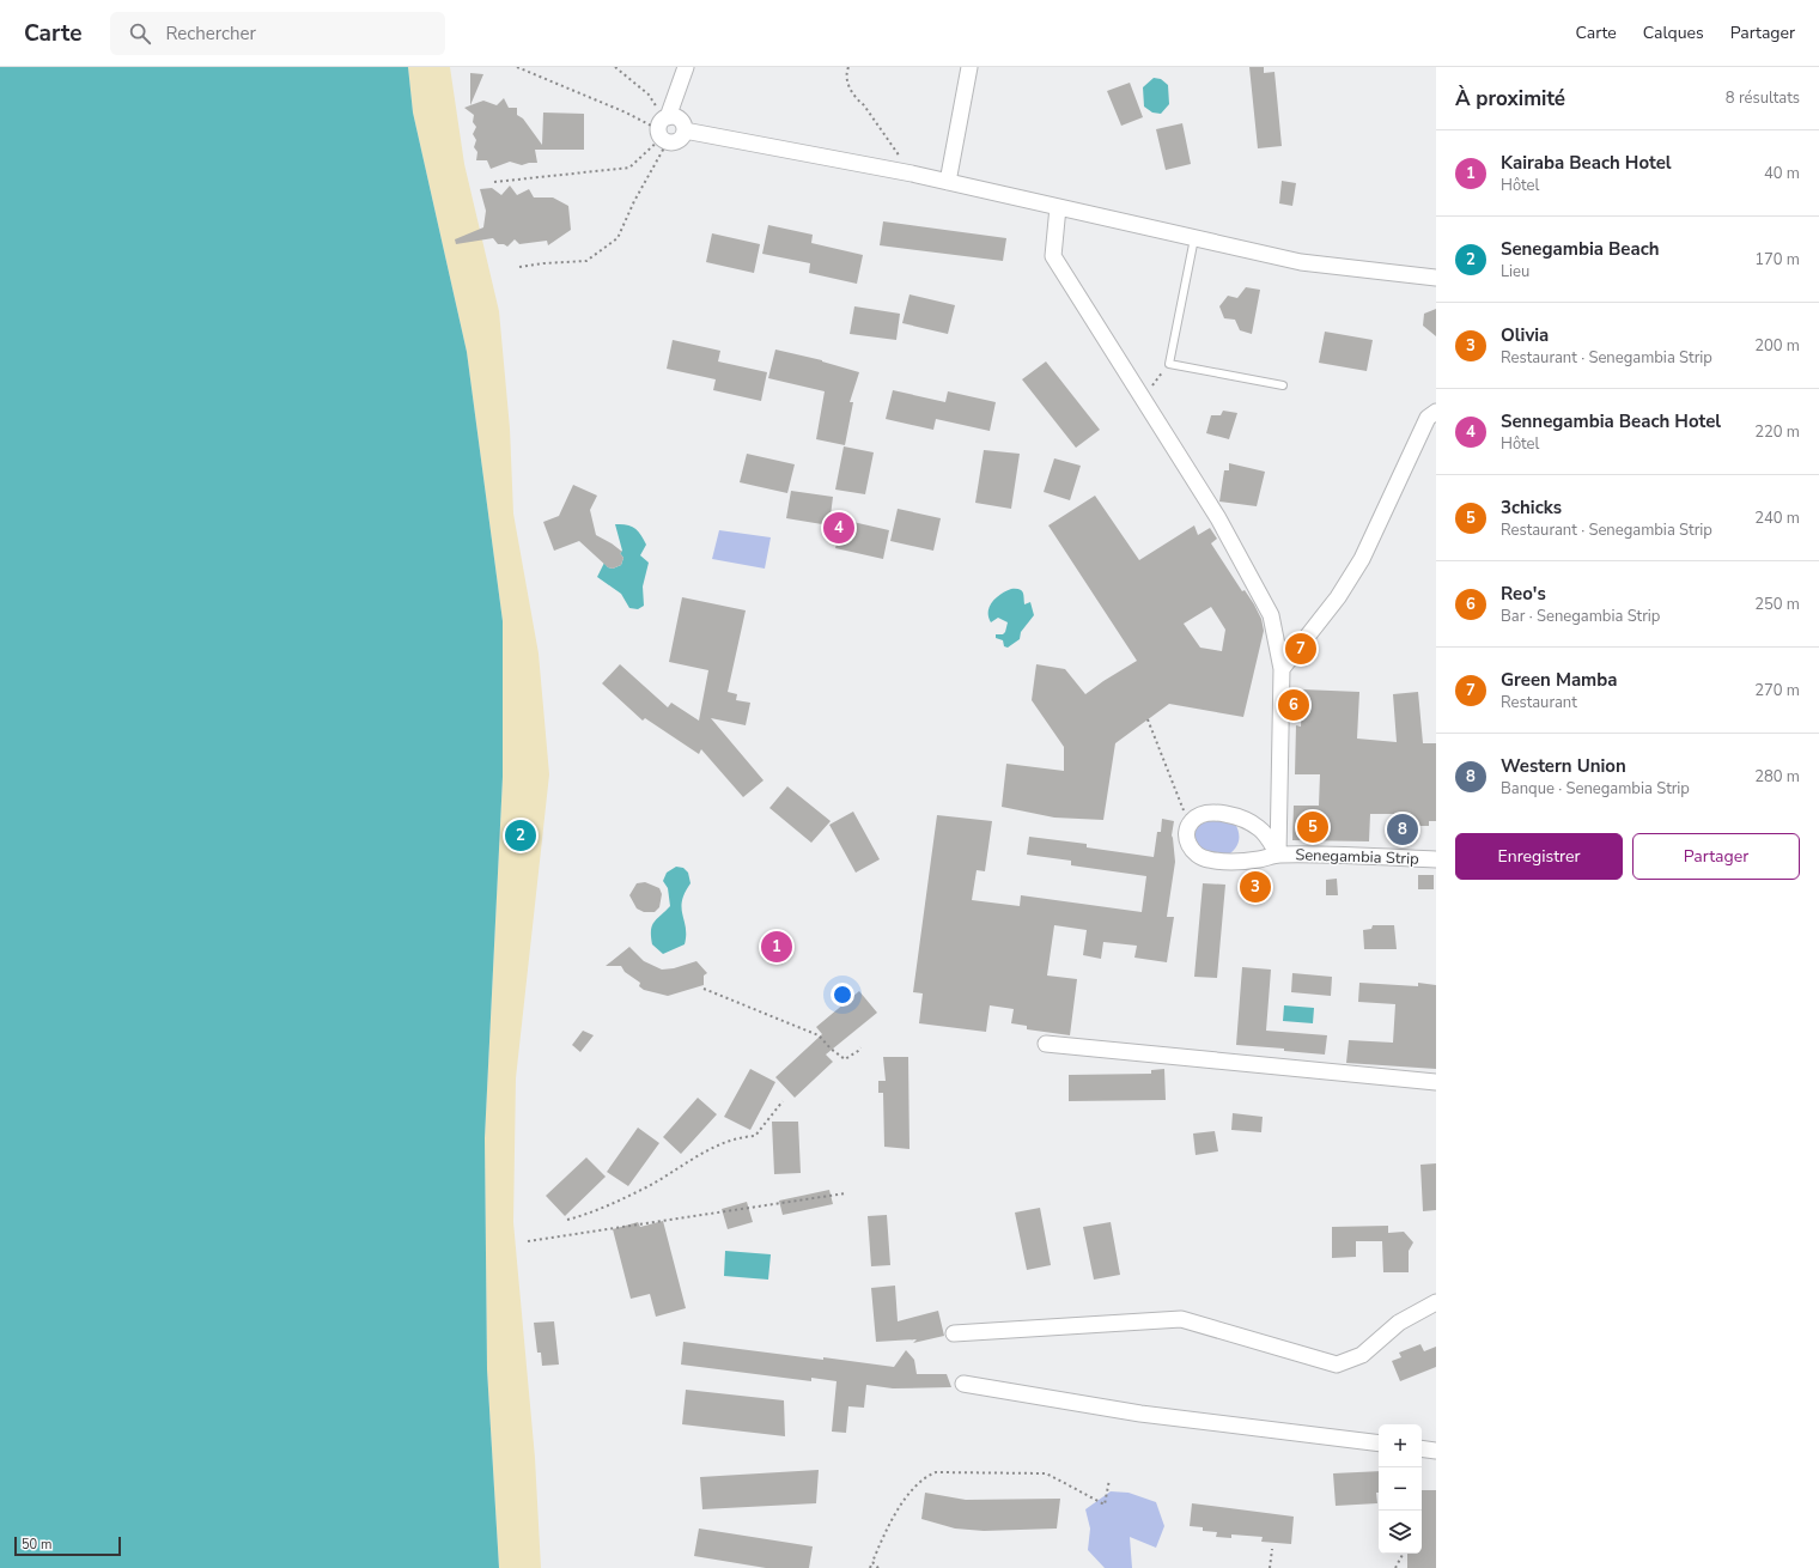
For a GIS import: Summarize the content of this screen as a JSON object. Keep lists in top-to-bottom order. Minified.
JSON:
{"streets":{"street":["Senegambia Strip"]},"scale_bar":"50 m","page":{"header":"Carte","search":"Rechercher","nav":["Carte","Calques","Partager"],"heading":["À proximité","8 résultats"],"list":[{"mark":"1","name":"Kairaba Beach Hotel","note":"Hôtel","value":"40 m"},{"mark":"2","name":"Senegambia Beach","note":"Lieu","value":"170 m"},{"mark":"3","name":"Olivia","note":"Restaurant · Senegambia Strip","value":"200 m"},{"mark":"4","name":"Sennegambia Beach Hotel","note":"Hôtel","value":"220 m"},{"mark":"5","name":"3chicks","note":"Restaurant · Senegambia Strip","value":"240 m"},{"mark":"6","name":"Reo's","note":"Bar · Senegambia Strip","value":"250 m"},{"mark":"7","name":"Green Mamba","note":"Restaurant","value":"270 m"},{"mark":"8","name":"Western Union","note":"Banque · Senegambia Strip","value":"280 m"}],"pins":["4","7","6","5","8","2","3","1"],"buttons":["Enregistrer","Partager"],"map_buttons":["+","−"],"scale":"50 m"}}
